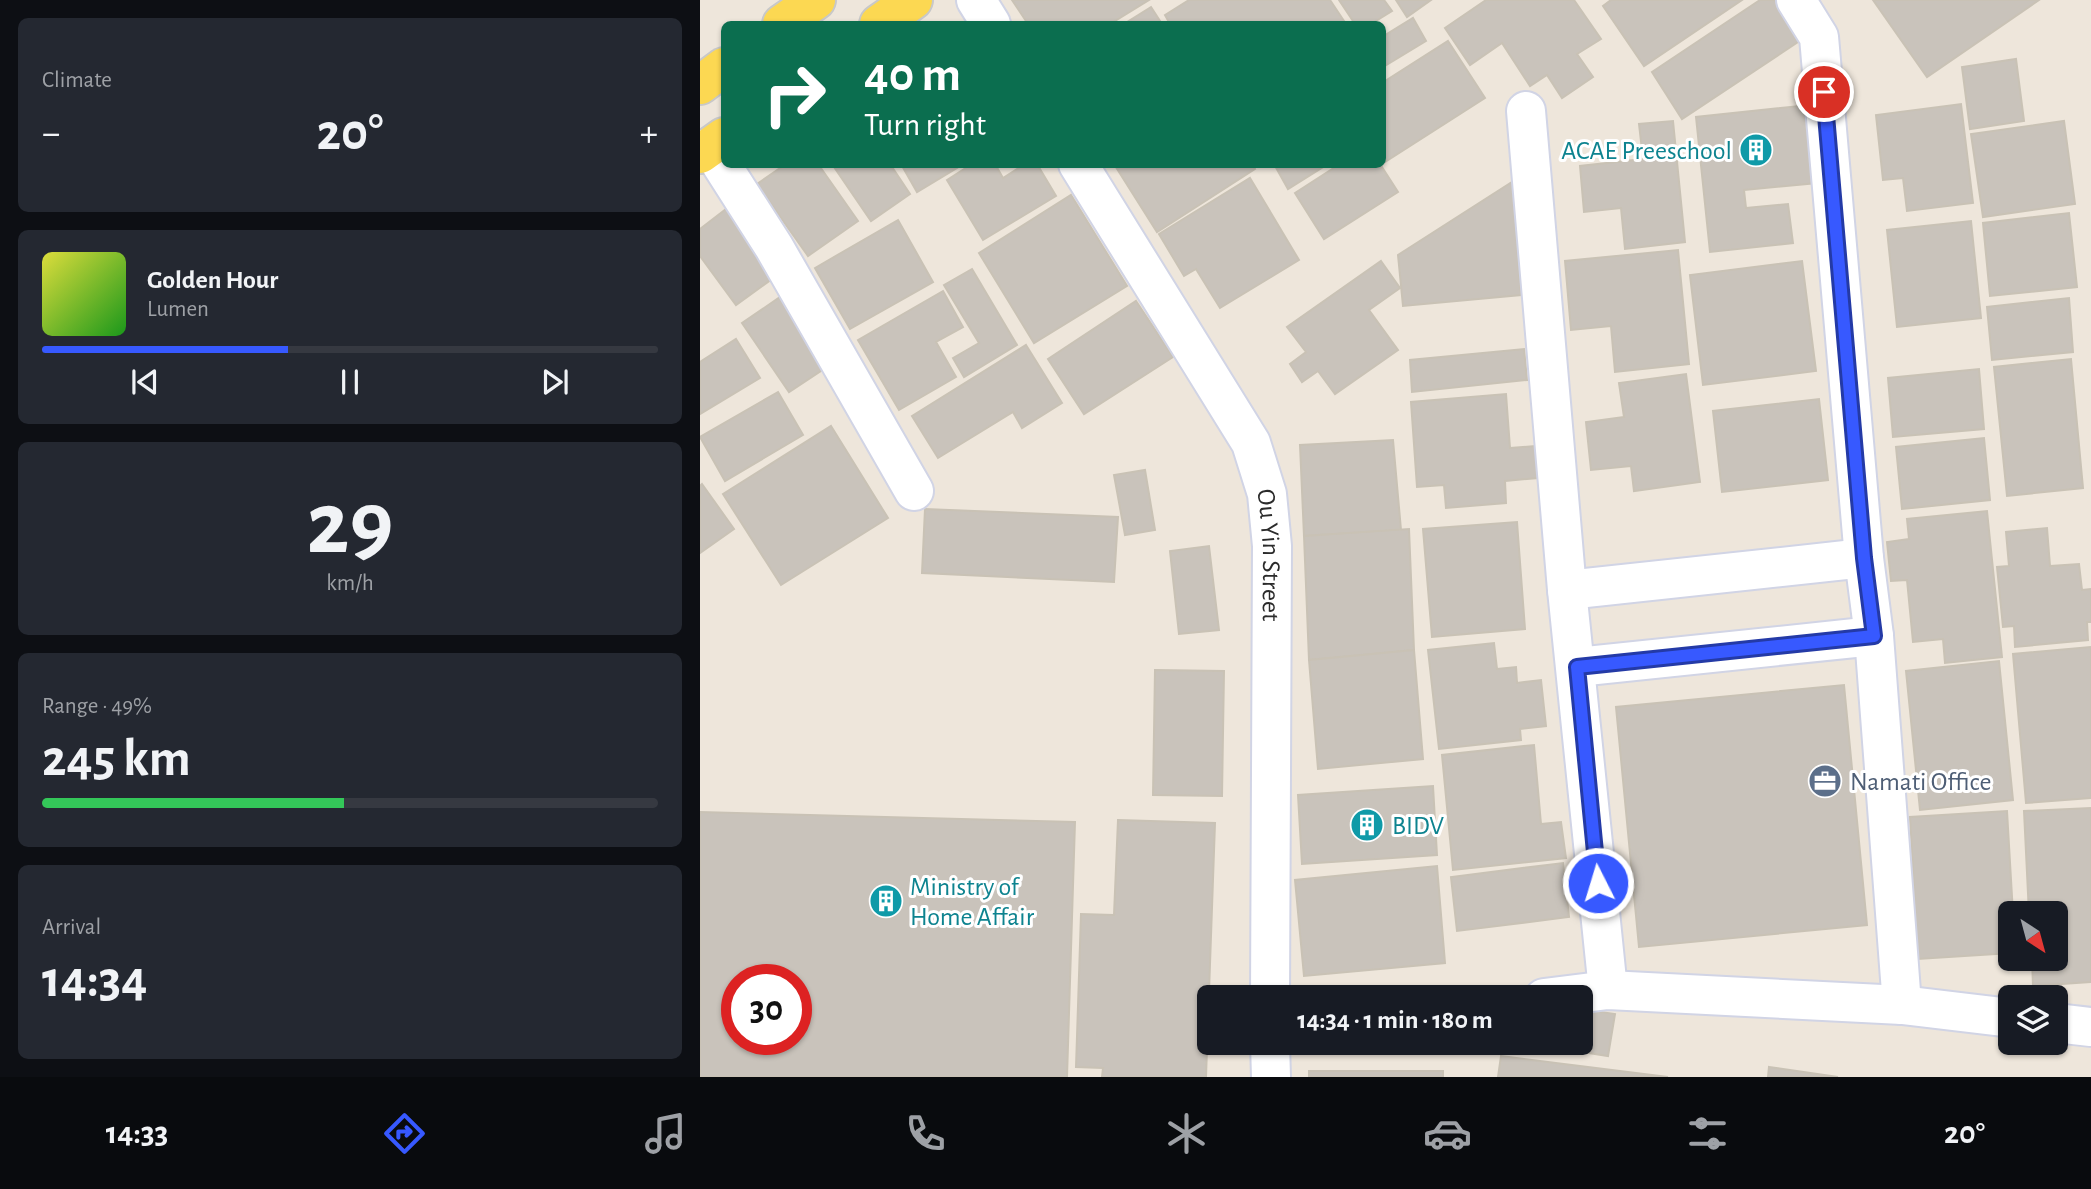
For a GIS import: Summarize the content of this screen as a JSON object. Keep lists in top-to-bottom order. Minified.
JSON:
{"streets":{"street":["Ou Yin Street"]},"places":{"building":["ACAE Preeschool","BIDV","Ministry of Home Affair"],"office":["Namati Office"]},"north":"bottom right","page":{"tile":["Climate",["29","km/h"],["Range · 49%","245 km"],["Arrival","14:34"]],"turn":["40 m","Turn right"],"heat":["−","20°","+"],"song":["Golden Hour","Lumen"],"limit":"30","trip":"14:34 · 1 min · 180 m","tabs":["14:33","20°"]}}
